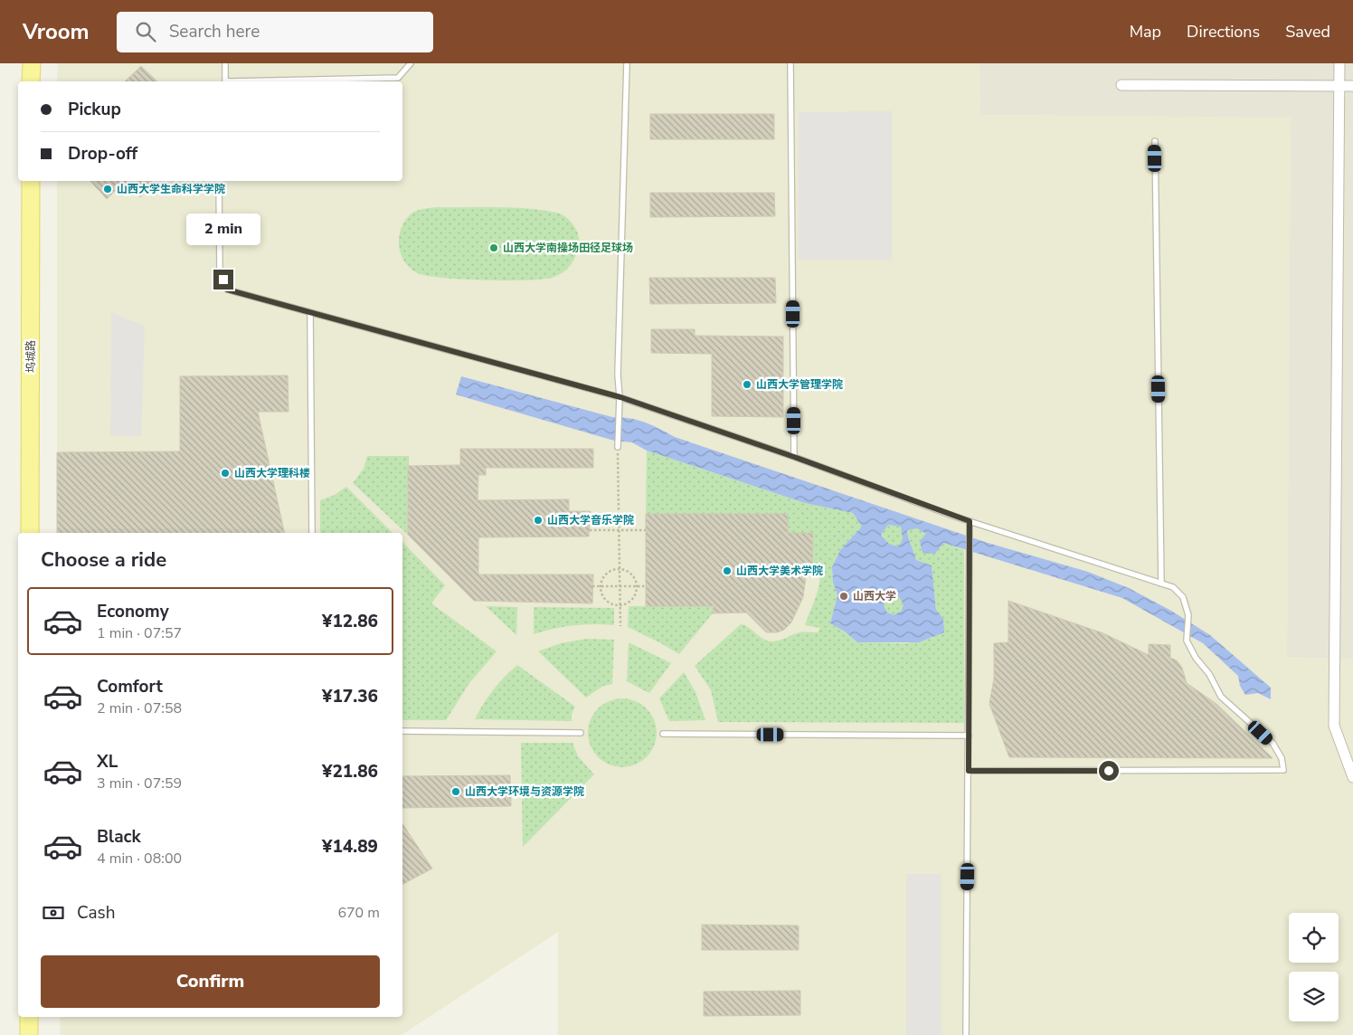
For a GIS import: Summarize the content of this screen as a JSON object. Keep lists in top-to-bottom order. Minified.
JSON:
{"streets":{"main road":["坞城路"]},"places":["山西大学生命科学学院","山西大学南操场田径足球场","山西大学管理学院","山西大学理科楼","山西大学音乐学院","山西大学美术学院","山西大学","山西大学环境与资源学院"],"page":{"header":"Vroom","search":"Search here","nav":["Map","Directions","Saved"],"banner":["Pickup","Drop-off"],"bubble":"2 min","heading":"Choose a ride","list":[{"name":"Economy","note":"1 min · 07:57","value":"¥12.86"},{"name":"Comfort","note":"2 min · 07:58","value":"¥17.36"},{"name":"XL","note":"3 min · 07:59","value":"¥21.86"},{"name":"Black","note":"4 min · 08:00","value":"¥14.89"}],"pay":["Cash","670 m"],"buttons":"Confirm"}}
